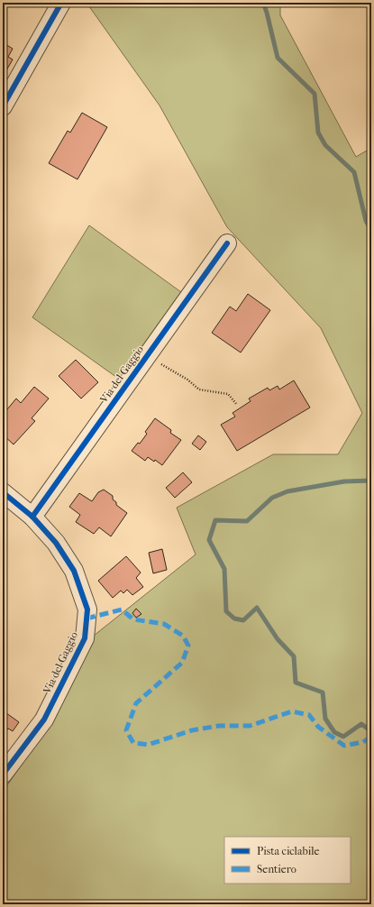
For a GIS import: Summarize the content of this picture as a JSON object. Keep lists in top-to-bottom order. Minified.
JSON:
{"streets":{"street":["Via del Gaggio"]},"legend":["Pista ciclabile","Sentiero"]}
